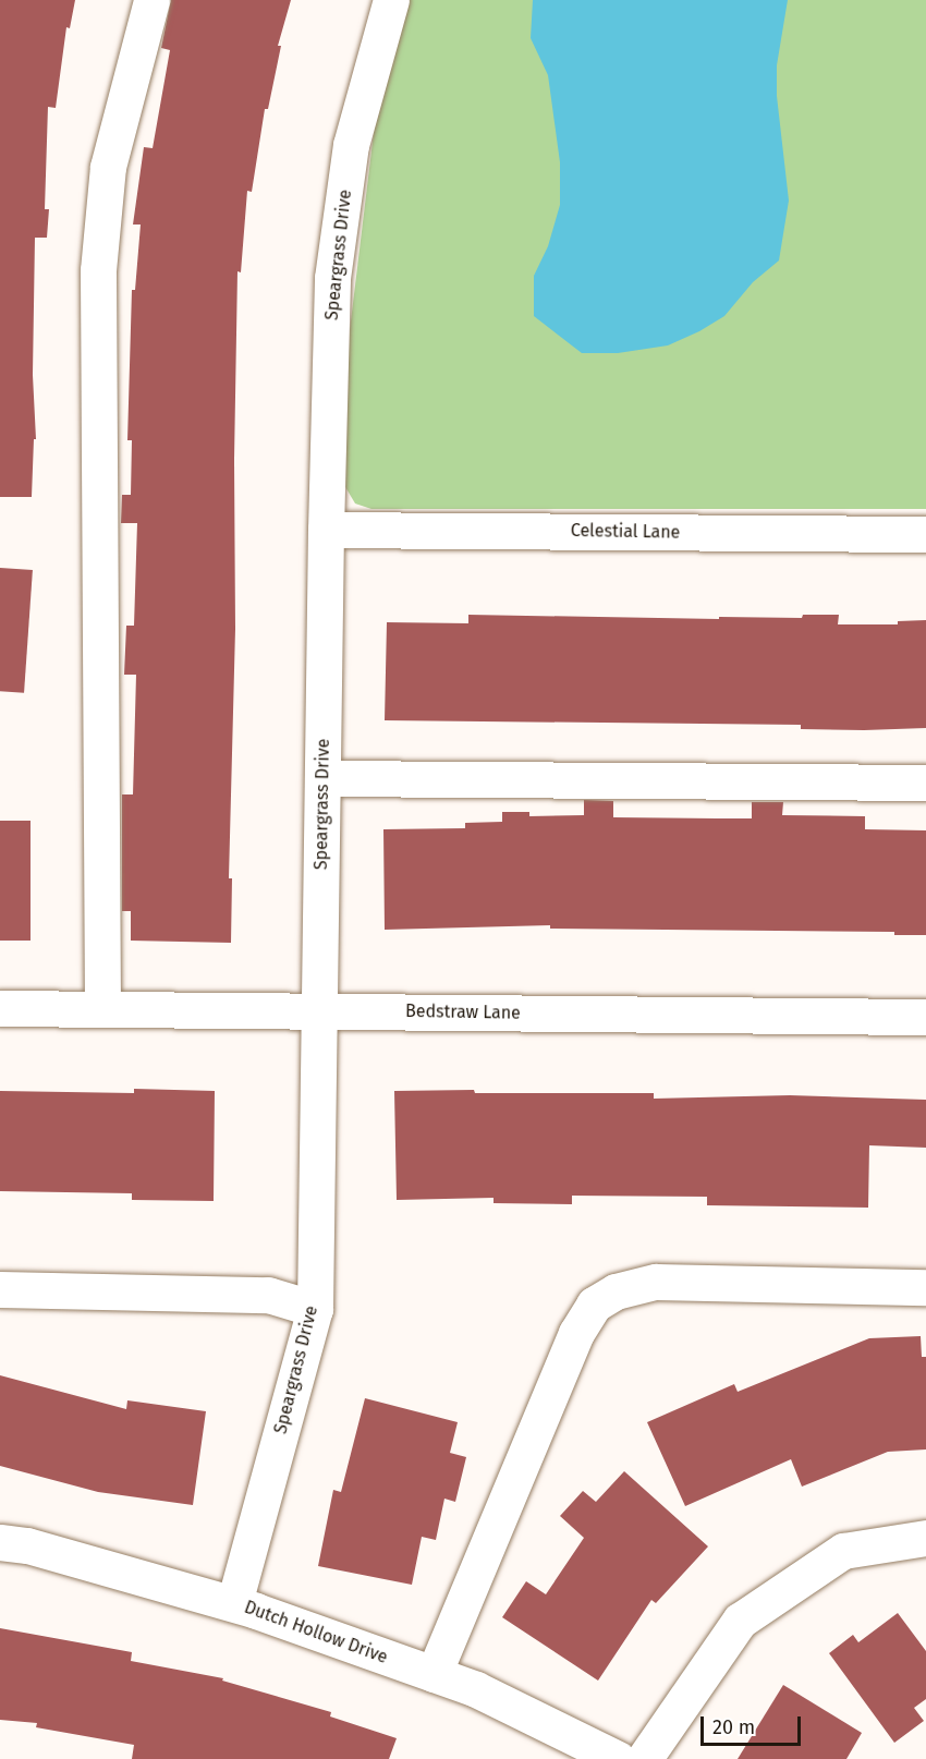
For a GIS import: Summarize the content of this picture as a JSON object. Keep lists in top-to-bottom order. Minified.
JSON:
{"streets":{"street":["Speargrass Drive","Celestial Lane","Bedstraw Lane","Dutch Hollow Drive"]},"crossings":[["Speargrass Drive","Celestial Lane"],["Speargrass Drive","Bedstraw Lane"],["Speargrass Drive","Dutch Hollow Drive"]],"scale_bar":"20 m"}
